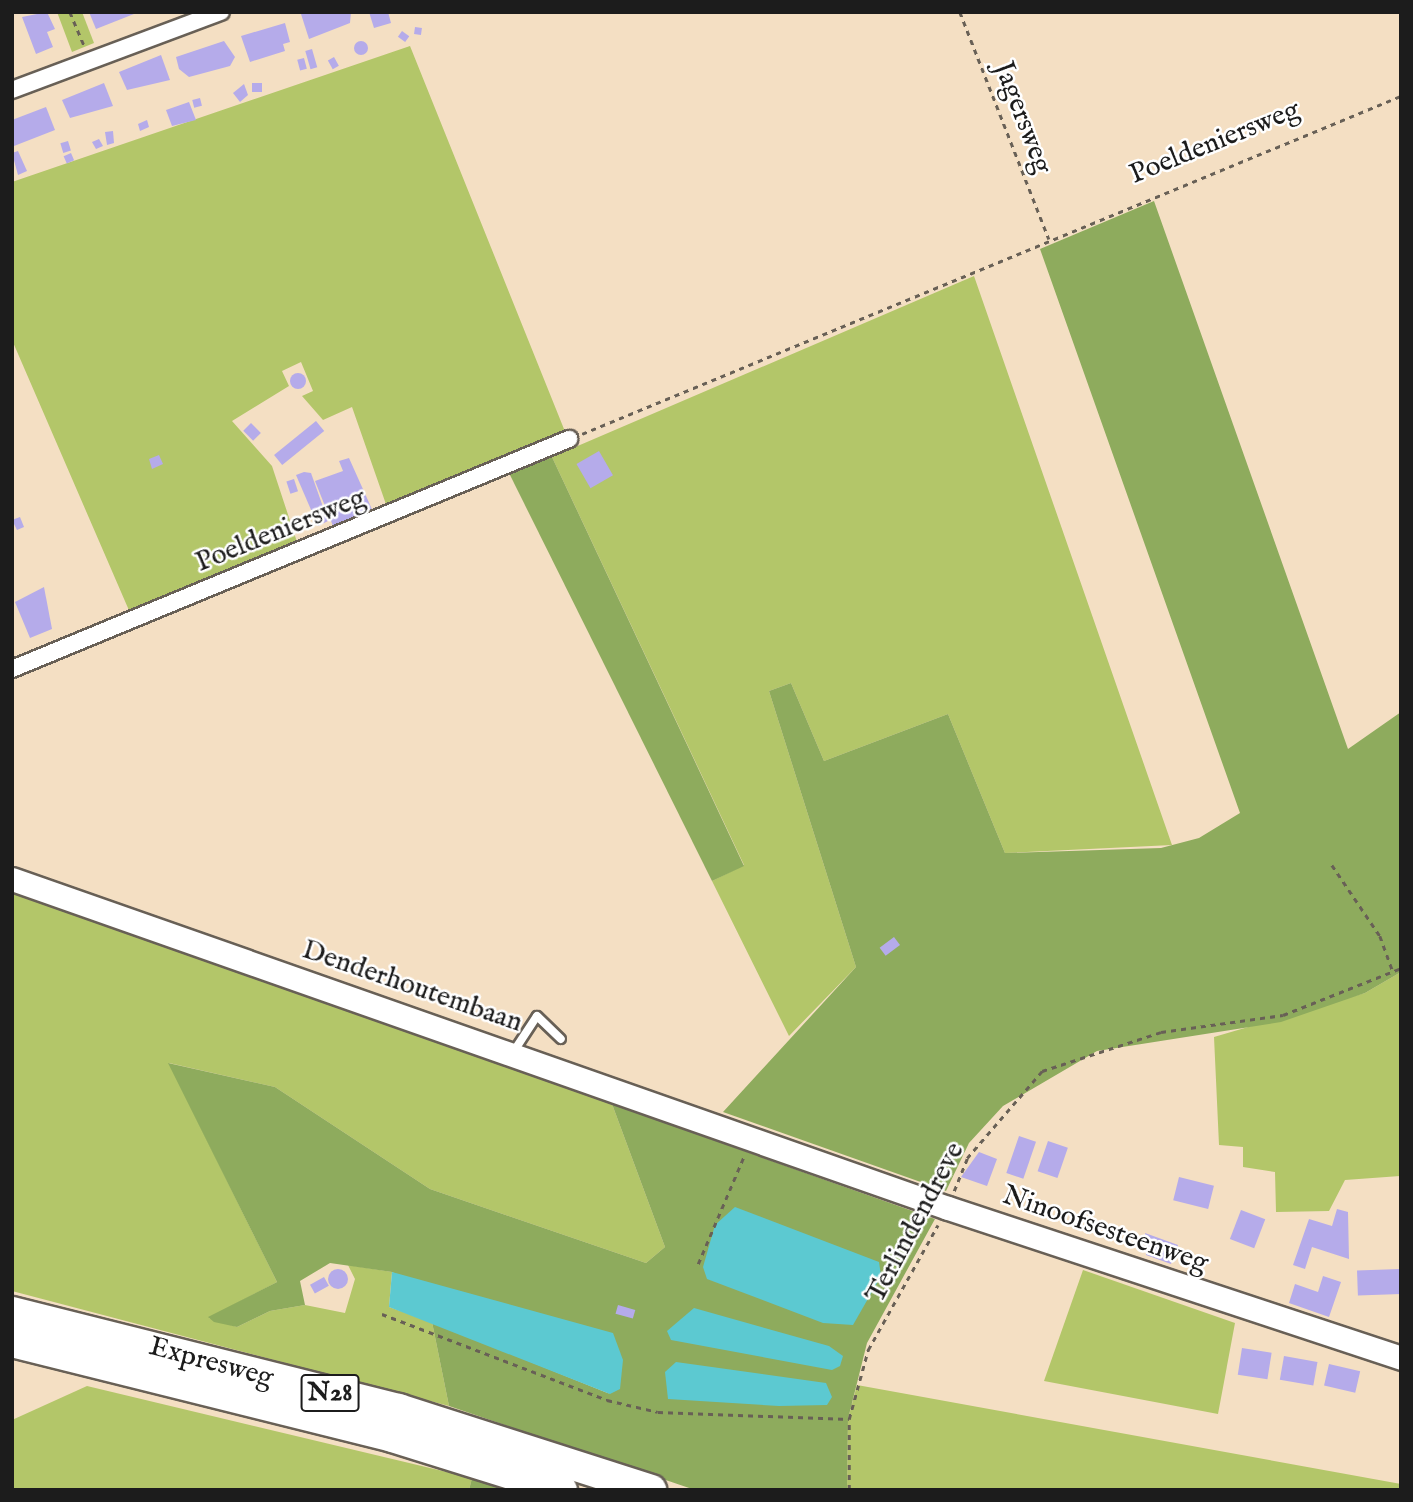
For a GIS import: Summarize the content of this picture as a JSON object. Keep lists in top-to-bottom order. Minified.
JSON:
{"streets":{"highway":["Expresweg","N28"],"street":["Poeldeniersweg","Denderhoutembaan","Ninoofsesteenweg"],"path":["Jagersweg","Terlindendreve"]},"crossings":[["Jagersweg","Poeldeniersweg"],["Denderhoutembaan","Ninoofsesteenweg"],["Terlindendreve","Ninoofsesteenweg"]]}
